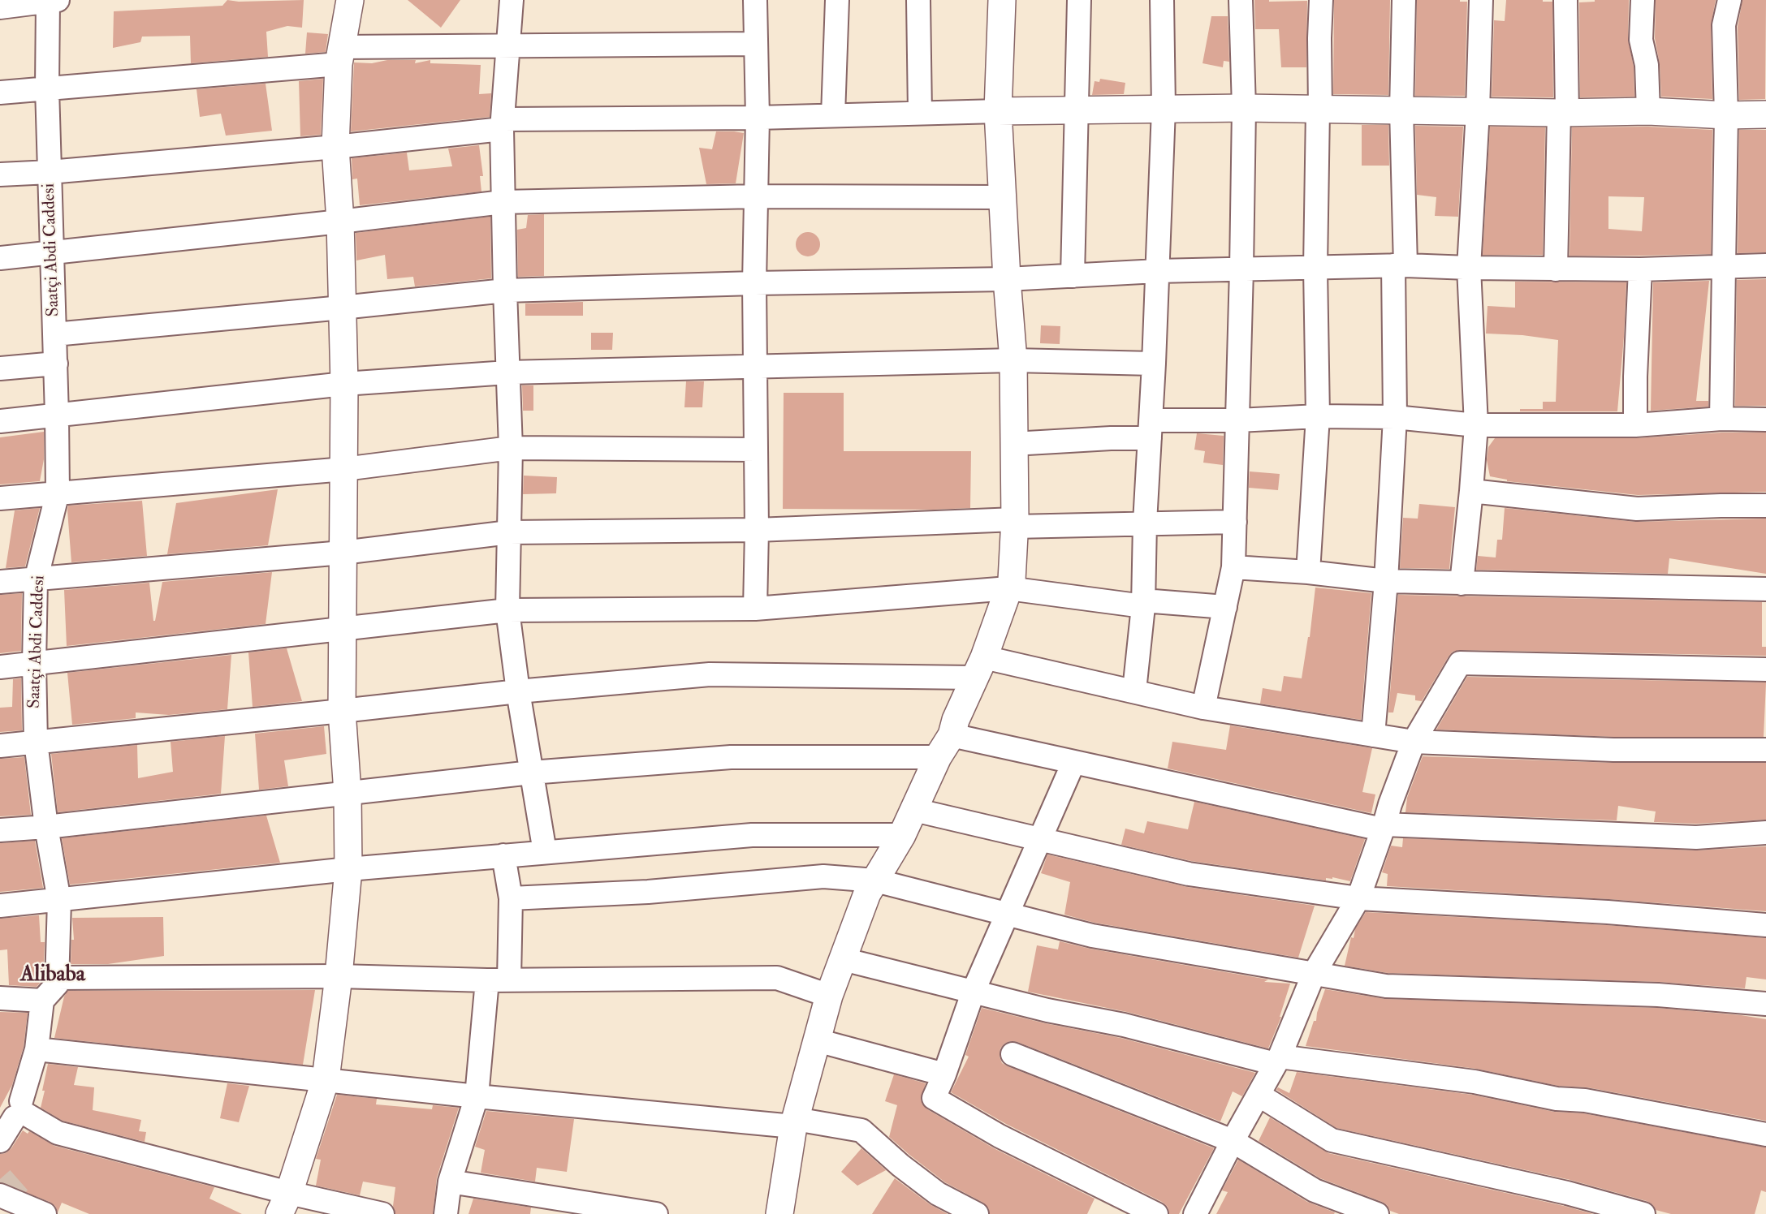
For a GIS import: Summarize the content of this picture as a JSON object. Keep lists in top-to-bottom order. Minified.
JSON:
{"streets":{"street":["Saatçi Abdi Caddesi"]},"districts":["Alibaba"]}
